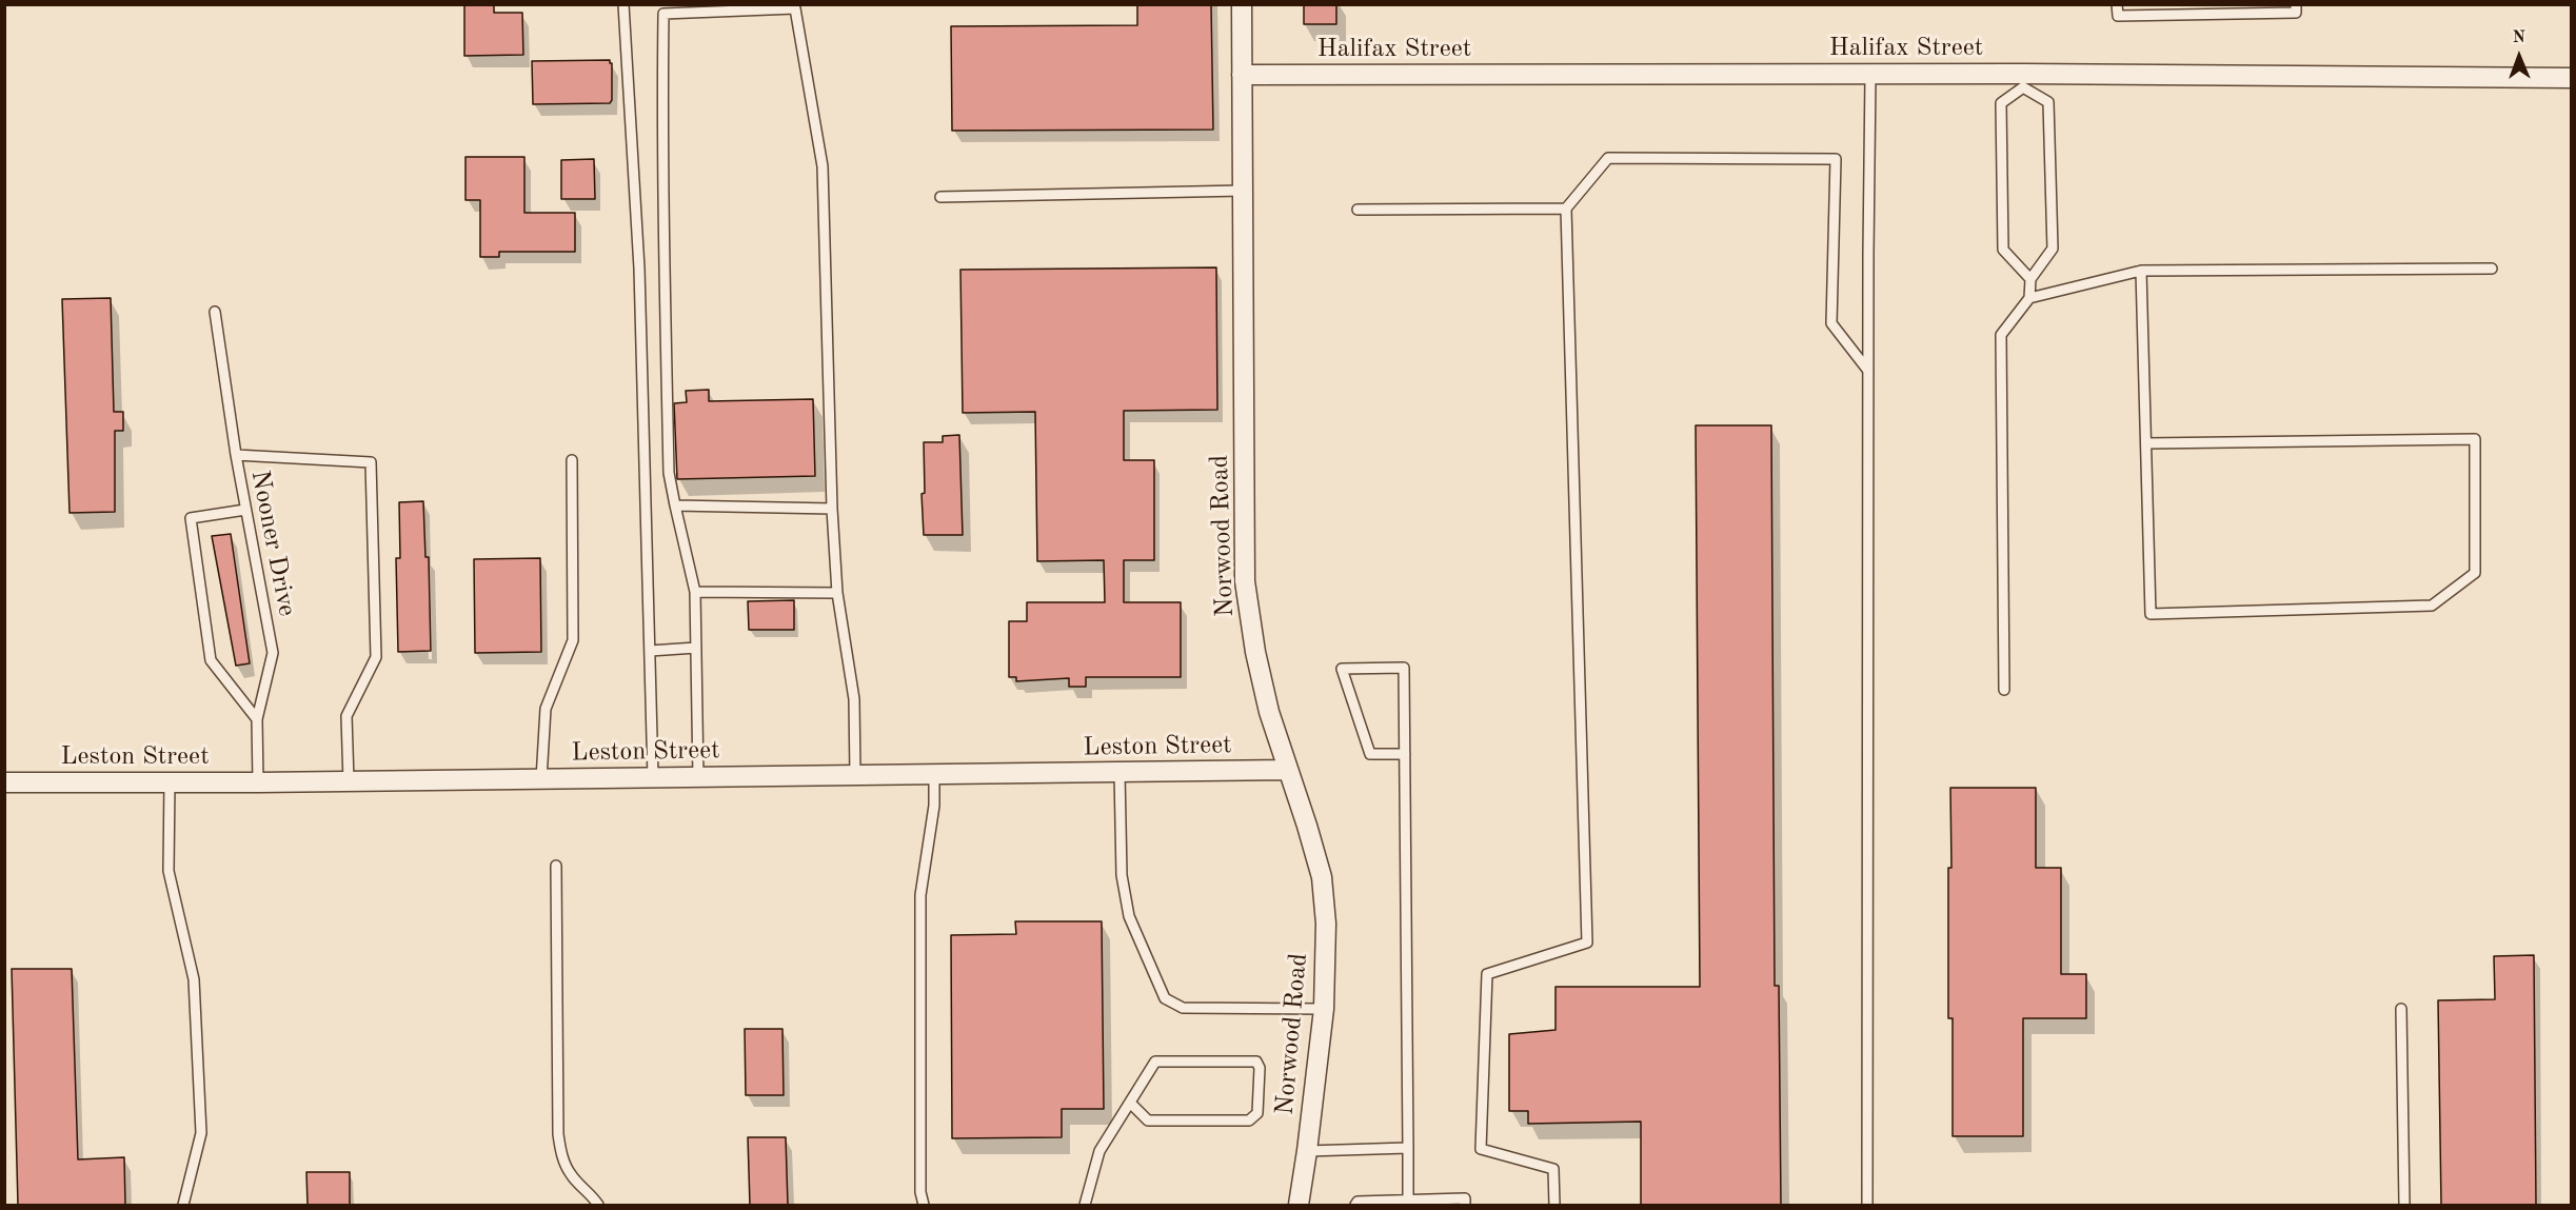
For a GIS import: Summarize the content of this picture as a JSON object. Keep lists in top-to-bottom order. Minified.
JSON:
{"streets":{"street":["Halifax Street","Norwood Road","Leston Street"],"lane":["Nooner Drive"]},"crossings":[["Halifax Street","Norwood Road"],["Norwood Road","Leston Street"],["Nooner Drive","Leston Street"]],"north":"top"}
